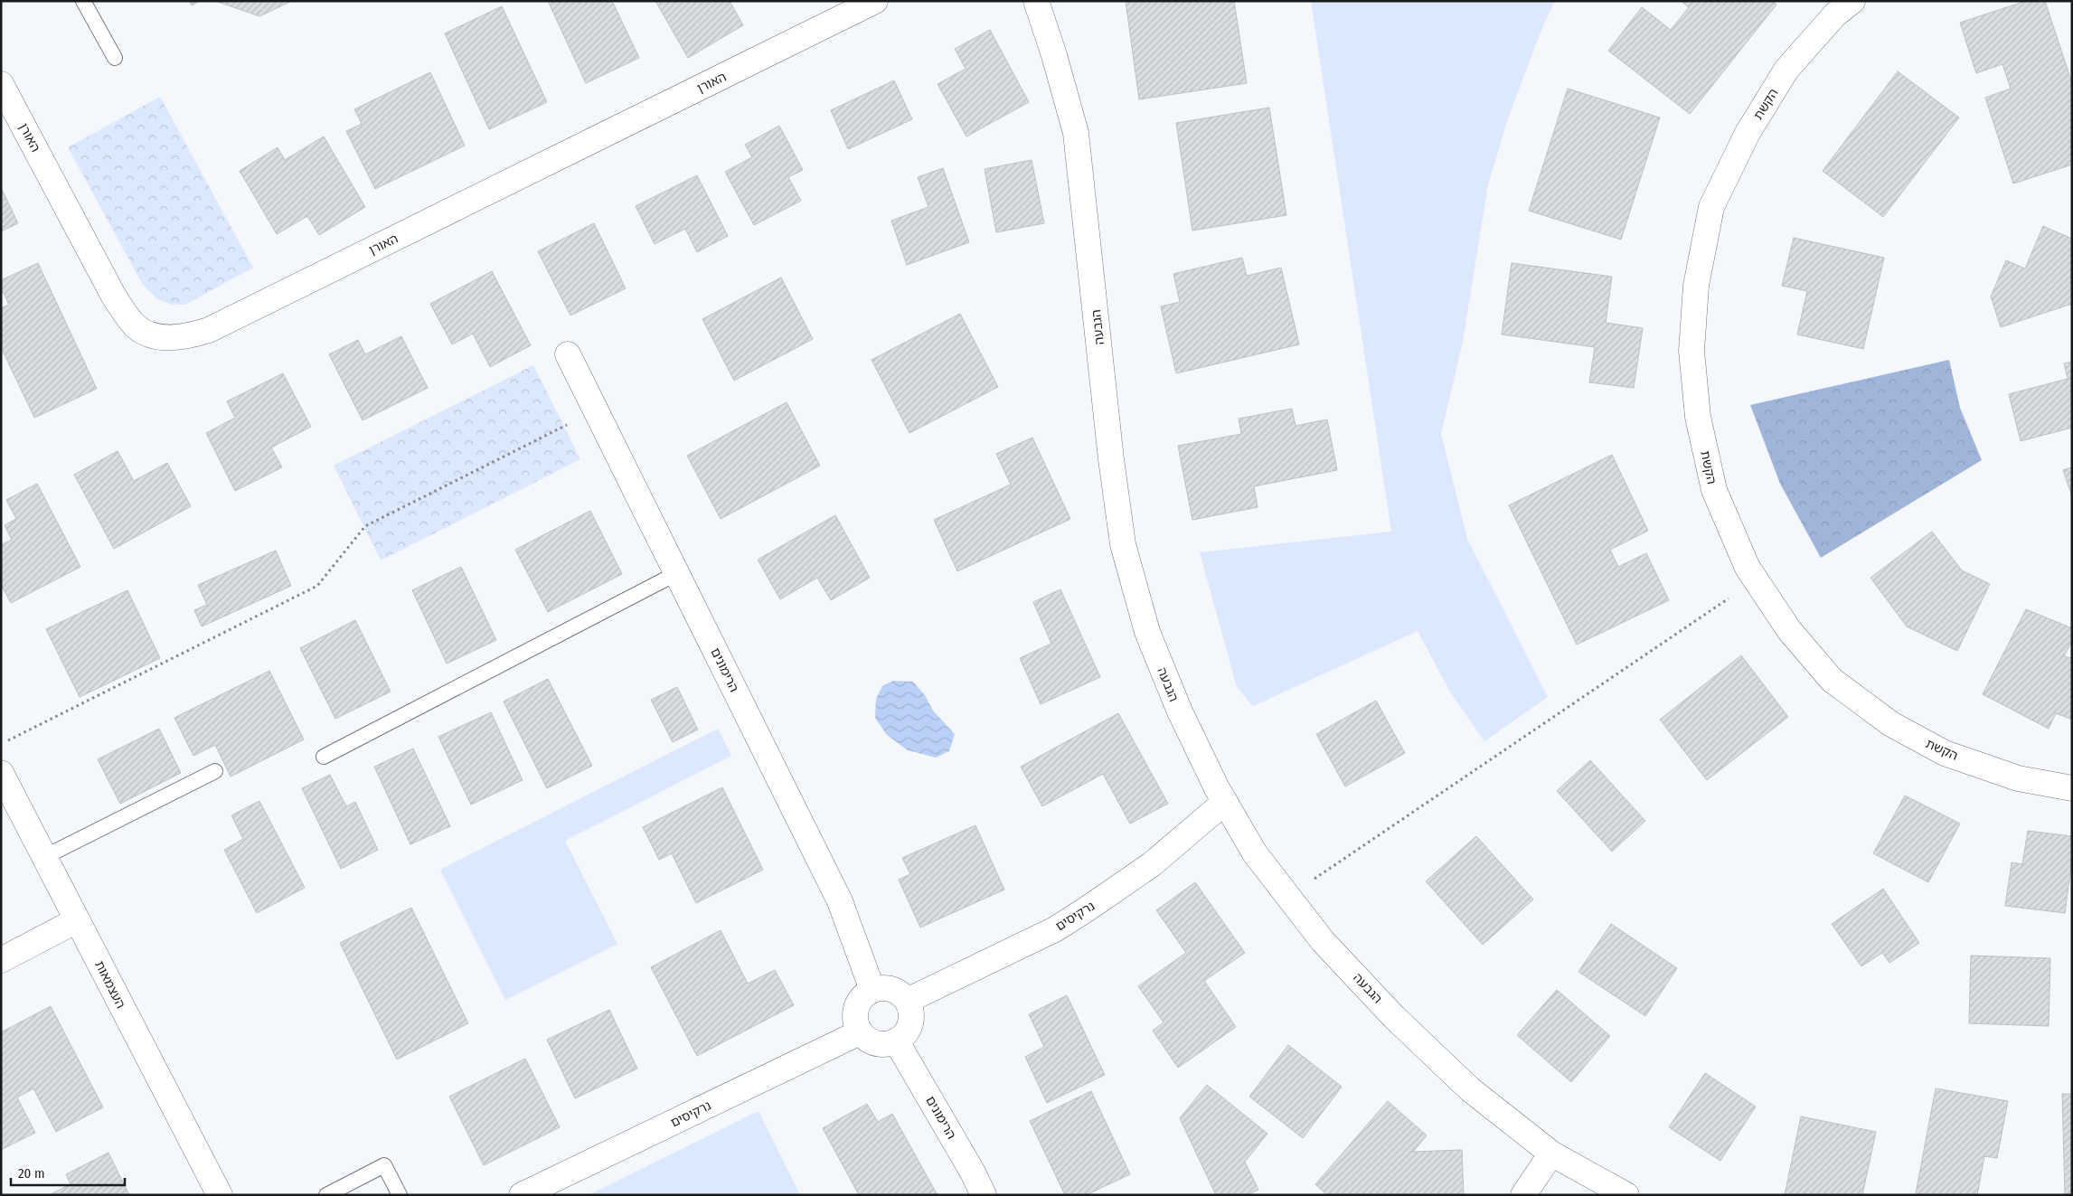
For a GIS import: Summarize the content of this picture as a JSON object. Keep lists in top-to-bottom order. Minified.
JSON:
{"streets":{"street":["האורן","הקשת","הגבעה","הרימונים","נרקיסים","העצמאות"]},"crossings":[["הגבעה","נרקיסים"],["הרימונים","נרקיסים"]],"scale_bar":"20 m"}
